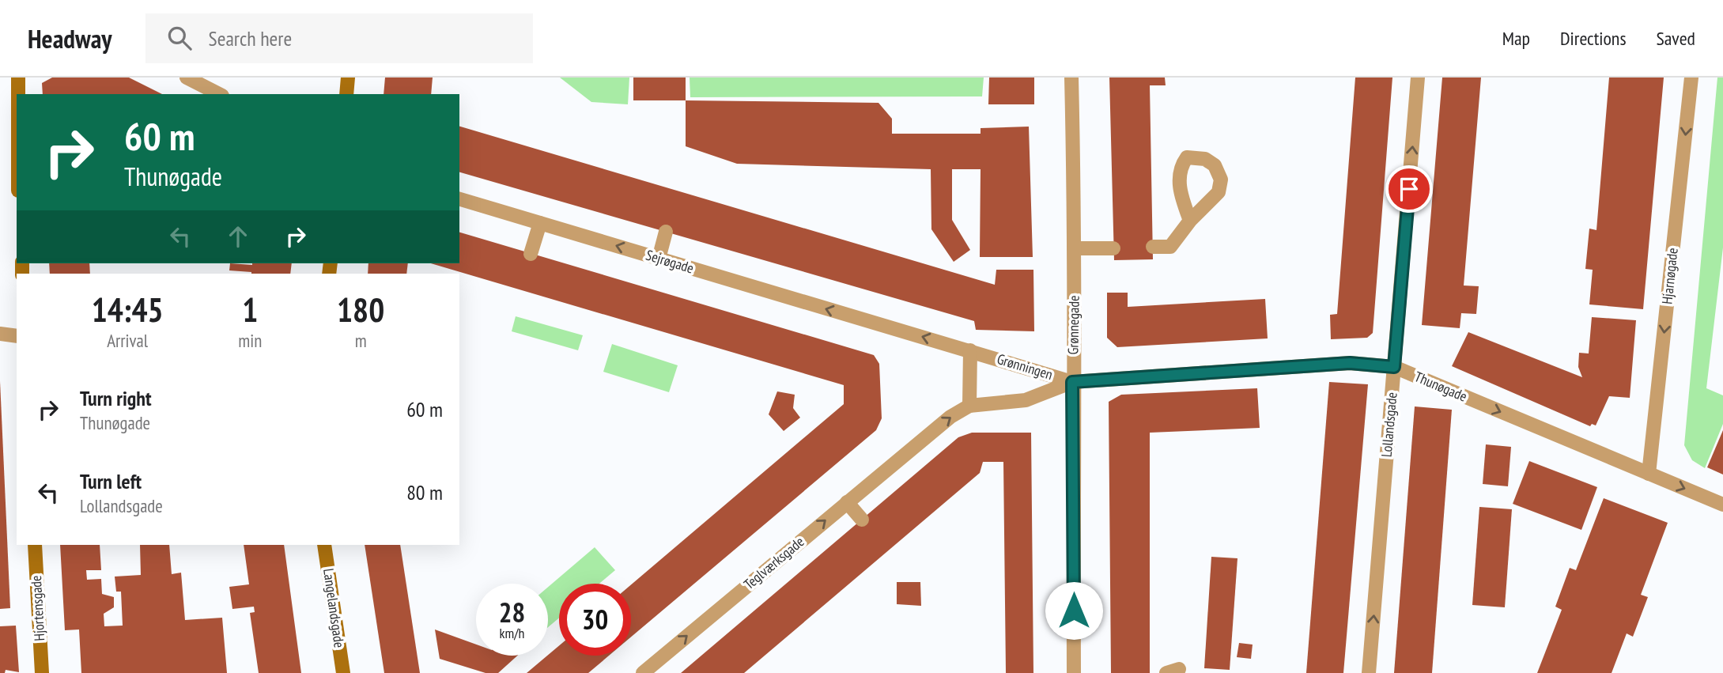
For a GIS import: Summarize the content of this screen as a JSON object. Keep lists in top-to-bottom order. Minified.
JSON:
{"streets":{"street":["Sejrøgade","Hjarnøgade","Grønnegade","Grønningen","Thunøgade","Lollandsgade","Teglværksgade","Hjortensgade","Langelandsgade"]},"crossings":[["Sejrøgade","Grønningen"],["Hjarnøgade","Thunøgade"],["Grønnegade","Grønningen"],["Grønnegade","Thunøgade"],["Grønningen","Thunøgade"],["Grønningen","Teglværksgade"],["Thunøgade","Lollandsgade"]],"one_way":["Sejrøgade","Hjarnøgade","Thunøgade","Lollandsgade","Teglværksgade"],"page":{"header":"Headway","search":"Search here","nav":["Map","Directions","Saved"],"turn":["60 m","Thunøgade"],"eta":["14:45","Arrival","1","min","180","m"],"list":[{"name":"Turn right","note":"Thunøgade","value":"60 m"},{"name":"Turn left","note":"Lollandsgade","value":"80 m"}],"speed":"28 km/h","limit":"30"}}
